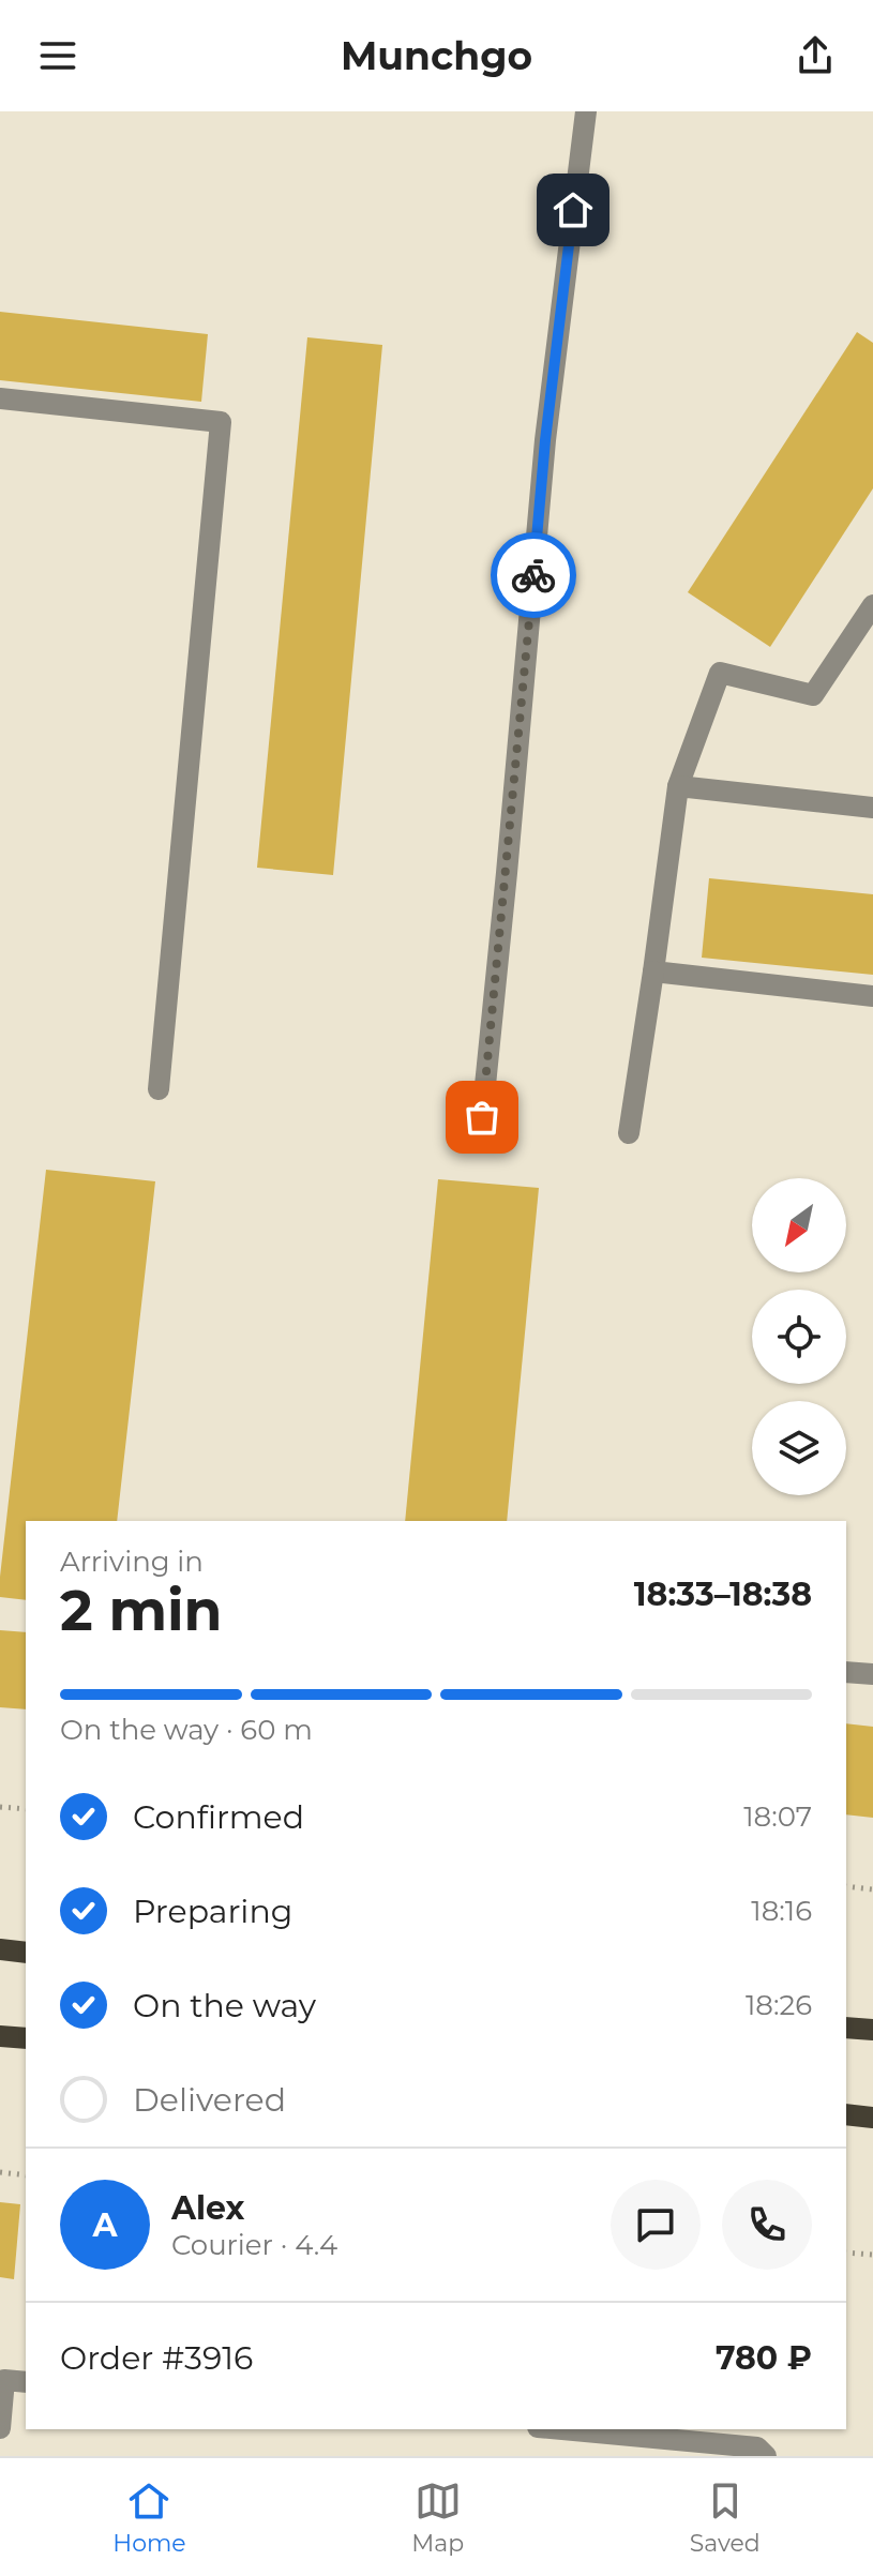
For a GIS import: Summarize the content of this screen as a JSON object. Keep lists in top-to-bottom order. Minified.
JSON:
{"north":"bottom left","page":{"header":"Munchgo","heading":["2 min","Arriving in","18:33–18:38"],"panel":["Alex","Courier · 4.4","Order #3916","780 ₽"],"bar":"On the way · 60 m","list":[["Confirmed","18:07"],["Preparing","18:16"],["On the way","18:26"],"Delivered"],"round":"A","tabs":["Home","Map","Saved"]}}
